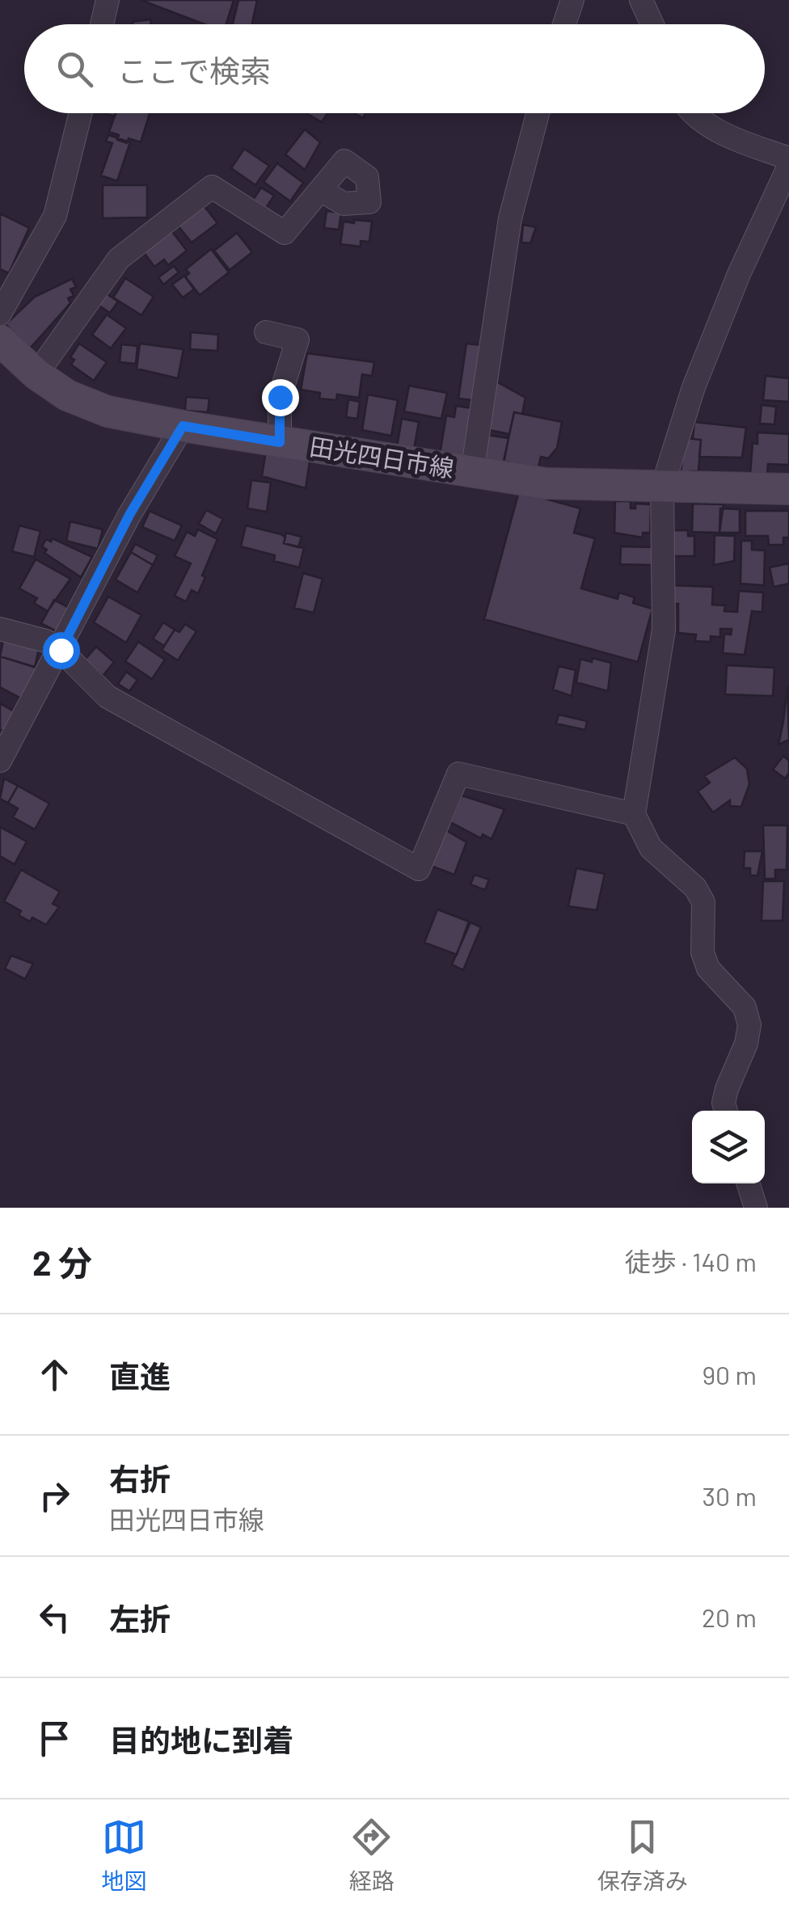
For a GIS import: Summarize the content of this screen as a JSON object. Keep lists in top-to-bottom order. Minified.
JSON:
{"streets":{"main road":["田光四日市線"]},"page":{"search":"ここで検索","heading":["2 分","徒歩 · 140 m"],"list":[["直進","90 m"],["右折","田光四日市線","30 m"],["左折","20 m"],"目的地に到着"],"nav":["地図","経路","保存済み"]}}
